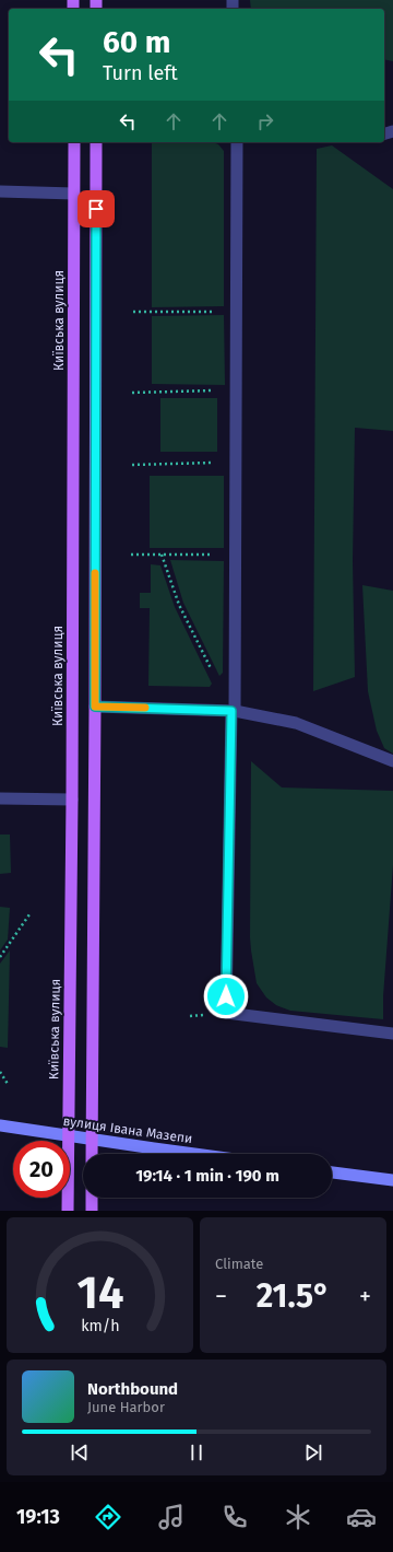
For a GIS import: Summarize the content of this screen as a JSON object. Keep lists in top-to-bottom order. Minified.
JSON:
{"streets":{"main road":["Київська вулиця","вулиця Івана Мазепи"]},"crossings":[["Київська вулиця","вулиця Івана Мазепи"]],"page":{"turn":["60 m","Turn left"],"limit":"20","trip":"19:14 · 1 min · 190 m","tile":"Climate","heat":["−","21.5°","+"],"song":["Northbound","June Harbor"],"tabs":"19:13","gauge":["14","km/h"]}}
